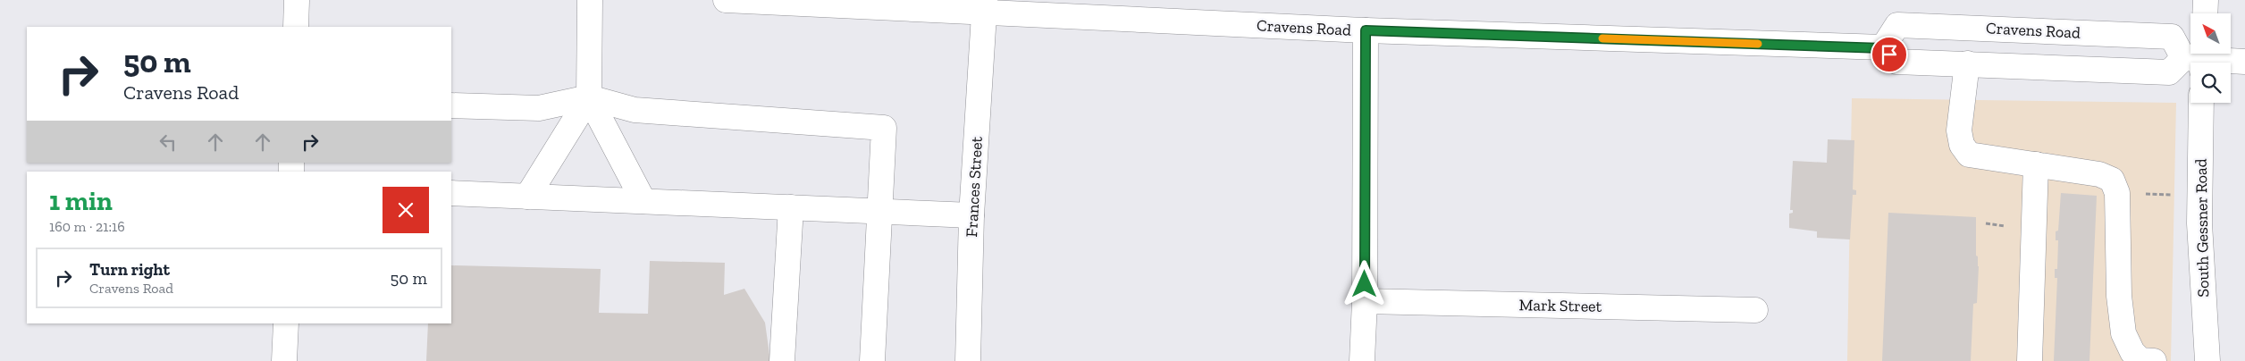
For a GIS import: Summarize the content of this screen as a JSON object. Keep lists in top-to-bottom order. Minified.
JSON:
{"streets":{"street":["Cravens Road","Frances Street","South Gessner Road","Mark Street"]},"crossings":[["Cravens Road","Frances Street"]],"north":"top left","page":{"turn":["50 m","Cravens Road"],"heading":["1 min","160 m · 21:16"],"list":[{"name":"Turn right","note":"Cravens Road","value":"50 m"}]}}
